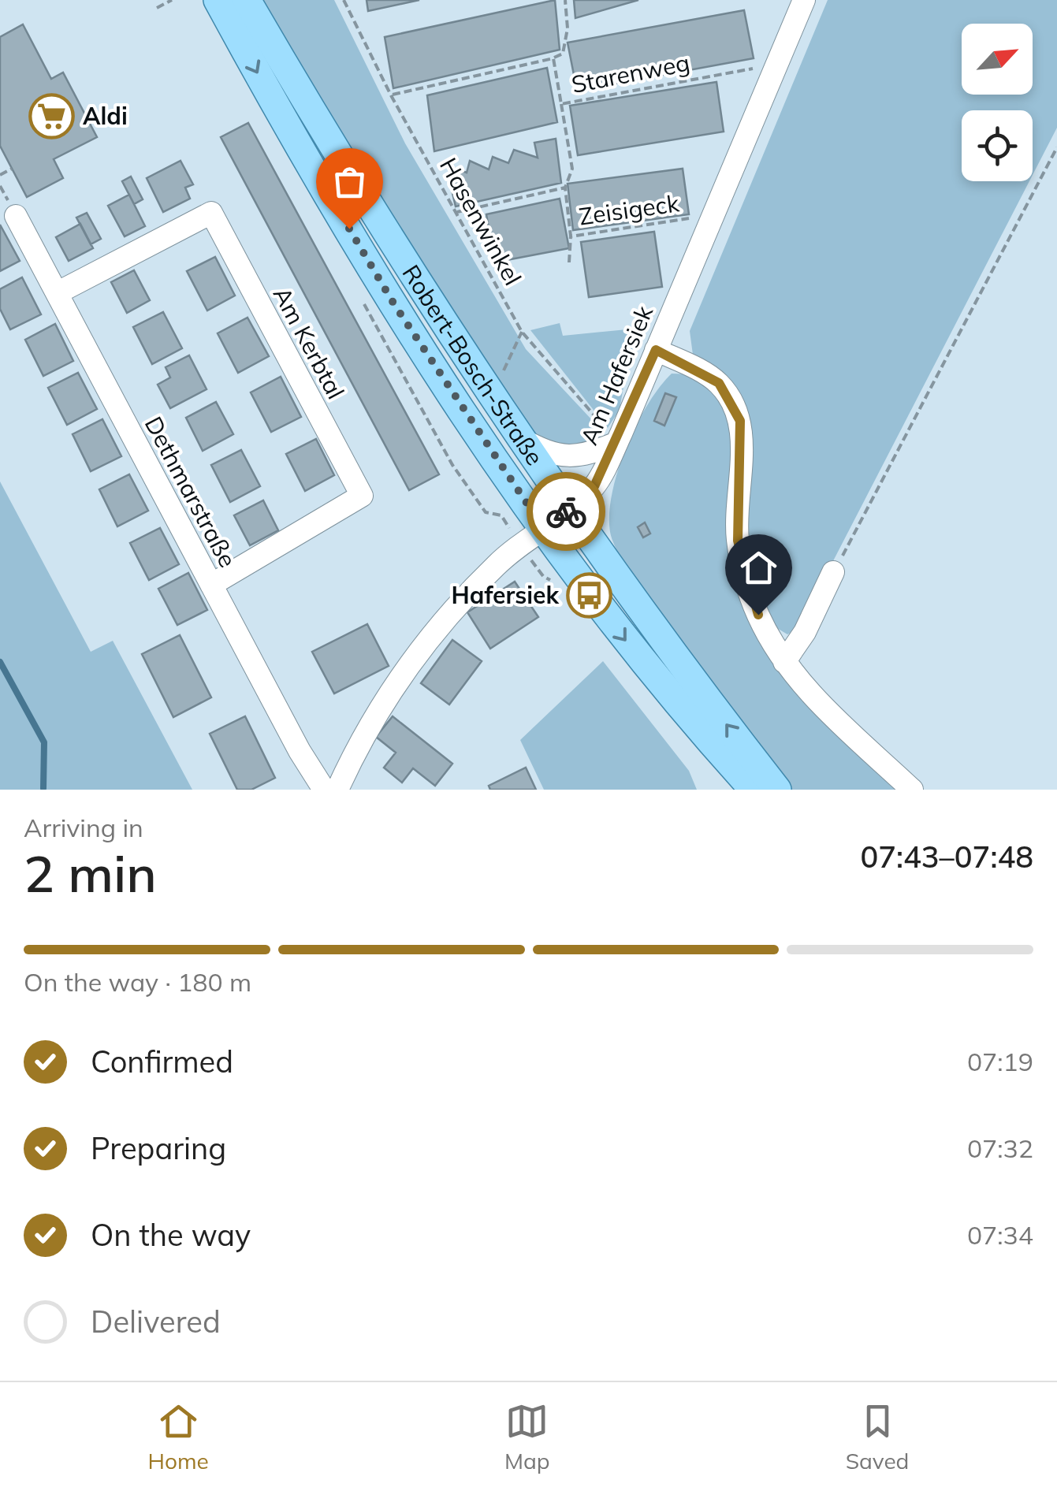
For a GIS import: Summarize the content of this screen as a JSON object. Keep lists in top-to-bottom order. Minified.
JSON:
{"streets":{"main road":["Robert-Bosch-Straße"],"street":["Am Kerbtal","Am Hafersiek","Dethmarstraße"],"path":["Starenweg","Zeisigeck","Hasenwinkel"]},"crossings":[["Starenweg","Hasenwinkel"],["Starenweg","Am Hafersiek"],["Zeisigeck","Hasenwinkel"],["Zeisigeck","Am Hafersiek"],["Hasenwinkel","Am Hafersiek"],["Am Kerbtal","Dethmarstraße"],["Robert-Bosch-Straße","Am Hafersiek"]],"places":{"supermarket":["Aldi"],"bus stop":["Hafersiek"]},"north":"top right","page":{"heading":["2 min","Arriving in","07:43–07:48"],"bar":"On the way · 180 m","list":[["Confirmed","07:19"],["Preparing","07:32"],["On the way","07:34"],"Delivered"],"tabs":["Home","Map","Saved"]}}
